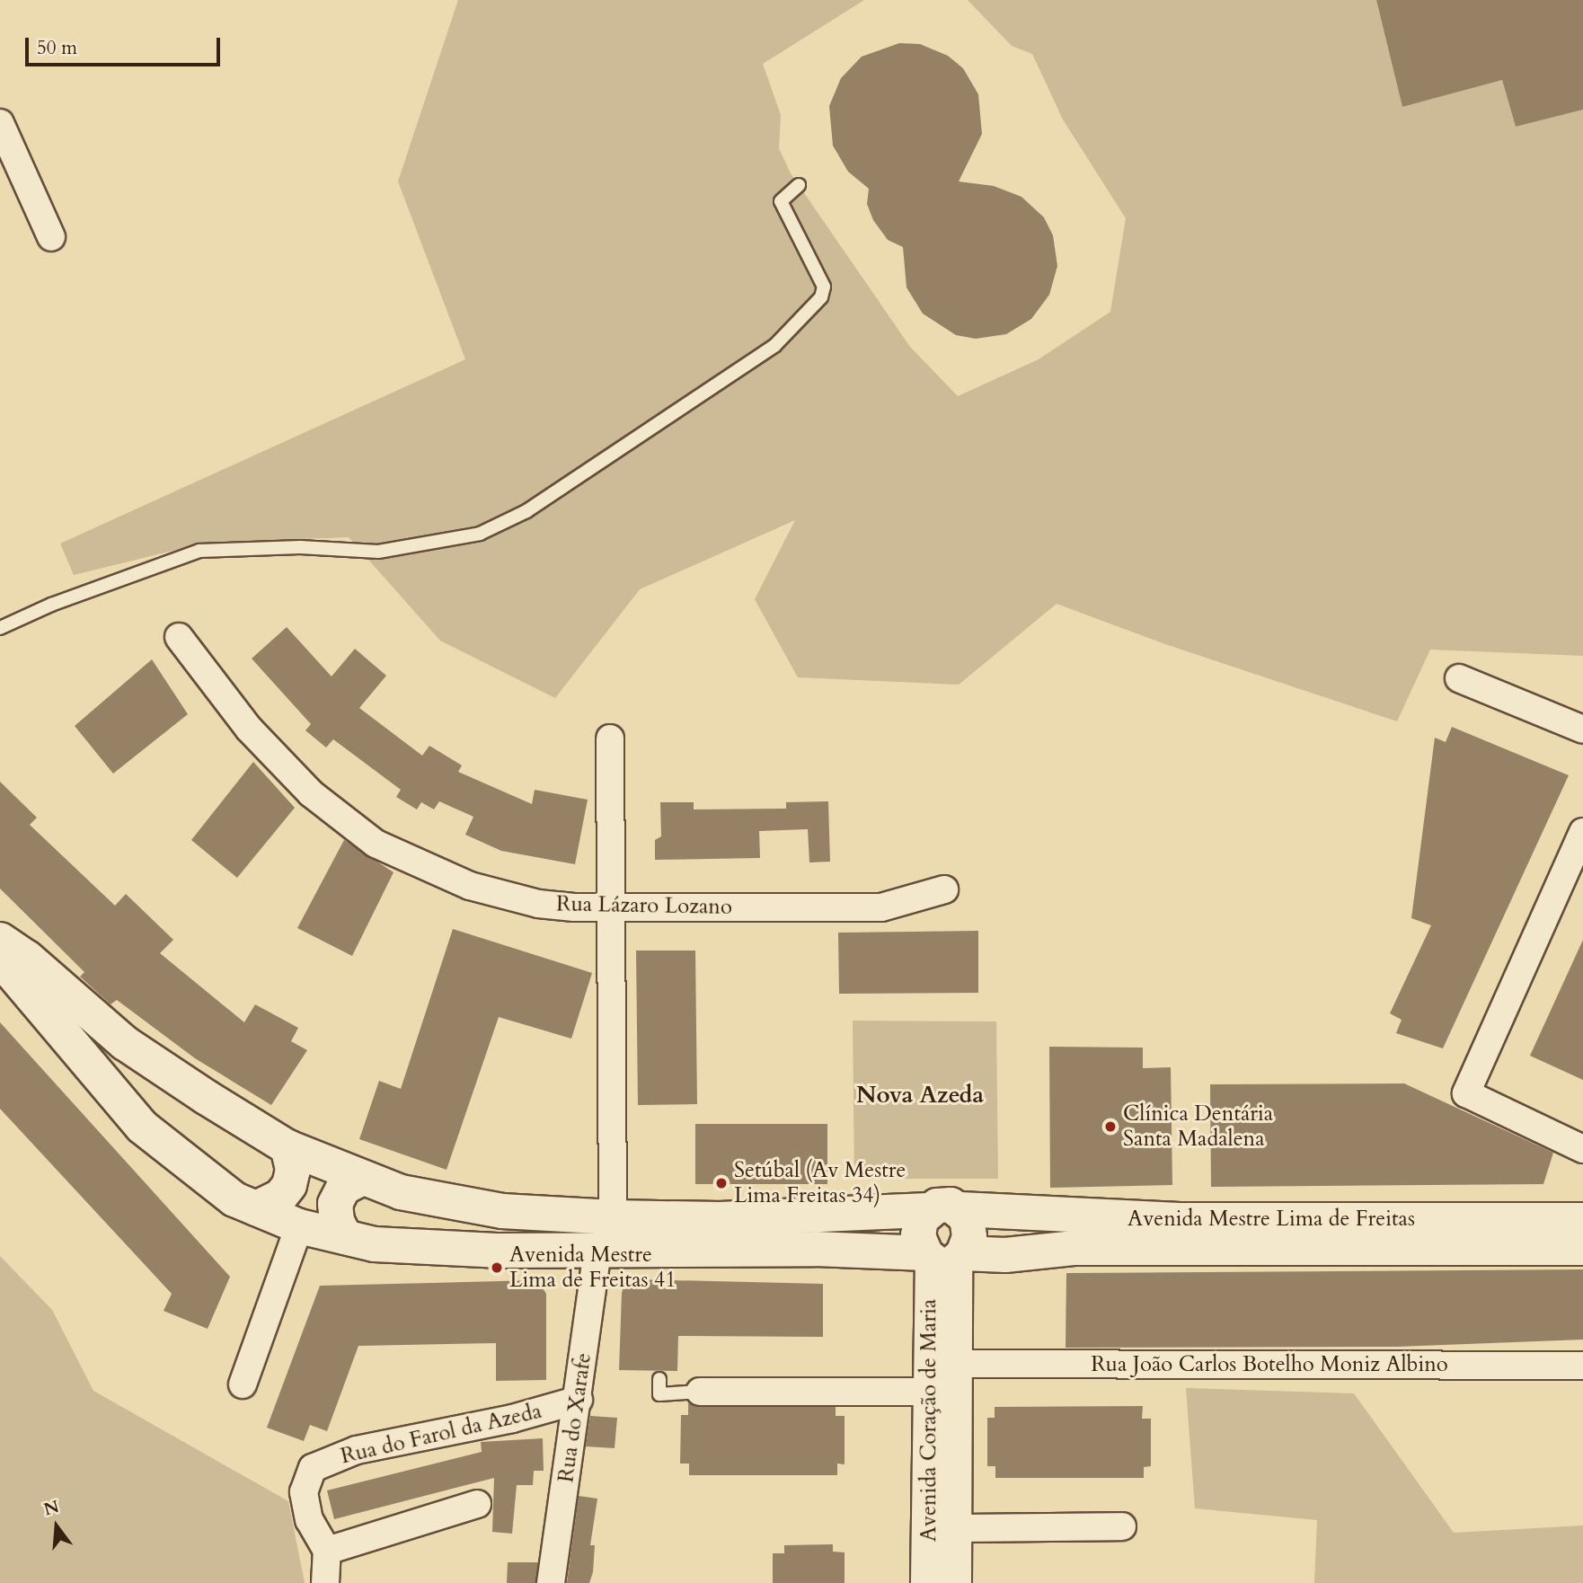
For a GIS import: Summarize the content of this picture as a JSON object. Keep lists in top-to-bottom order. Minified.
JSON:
{"streets":{"main road":["Avenida Mestre Lima de Freitas"],"street":["Rua Lázaro Lozano","Rua João Carlos Botelho Moniz Albino","Rua do Xarafe","Avenida Coração de Maria","Rua do Farol da Azeda"]},"crossings":[["Avenida Mestre Lima de Freitas","Rua do Xarafe"],["Avenida Mestre Lima de Freitas","Avenida Coração de Maria"],["Rua João Carlos Botelho Moniz Albino","Avenida Coração de Maria"],["Rua do Xarafe","Rua do Farol da Azeda"]],"districts":["Nova Azeda"],"places":["Clínica Dentária Santa Madalena","Setúbal (Av Mestre Lima Freitas 34)","Avenida Mestre Lima de Freitas 41"],"scale_bar":"50 m","north":"top"}
